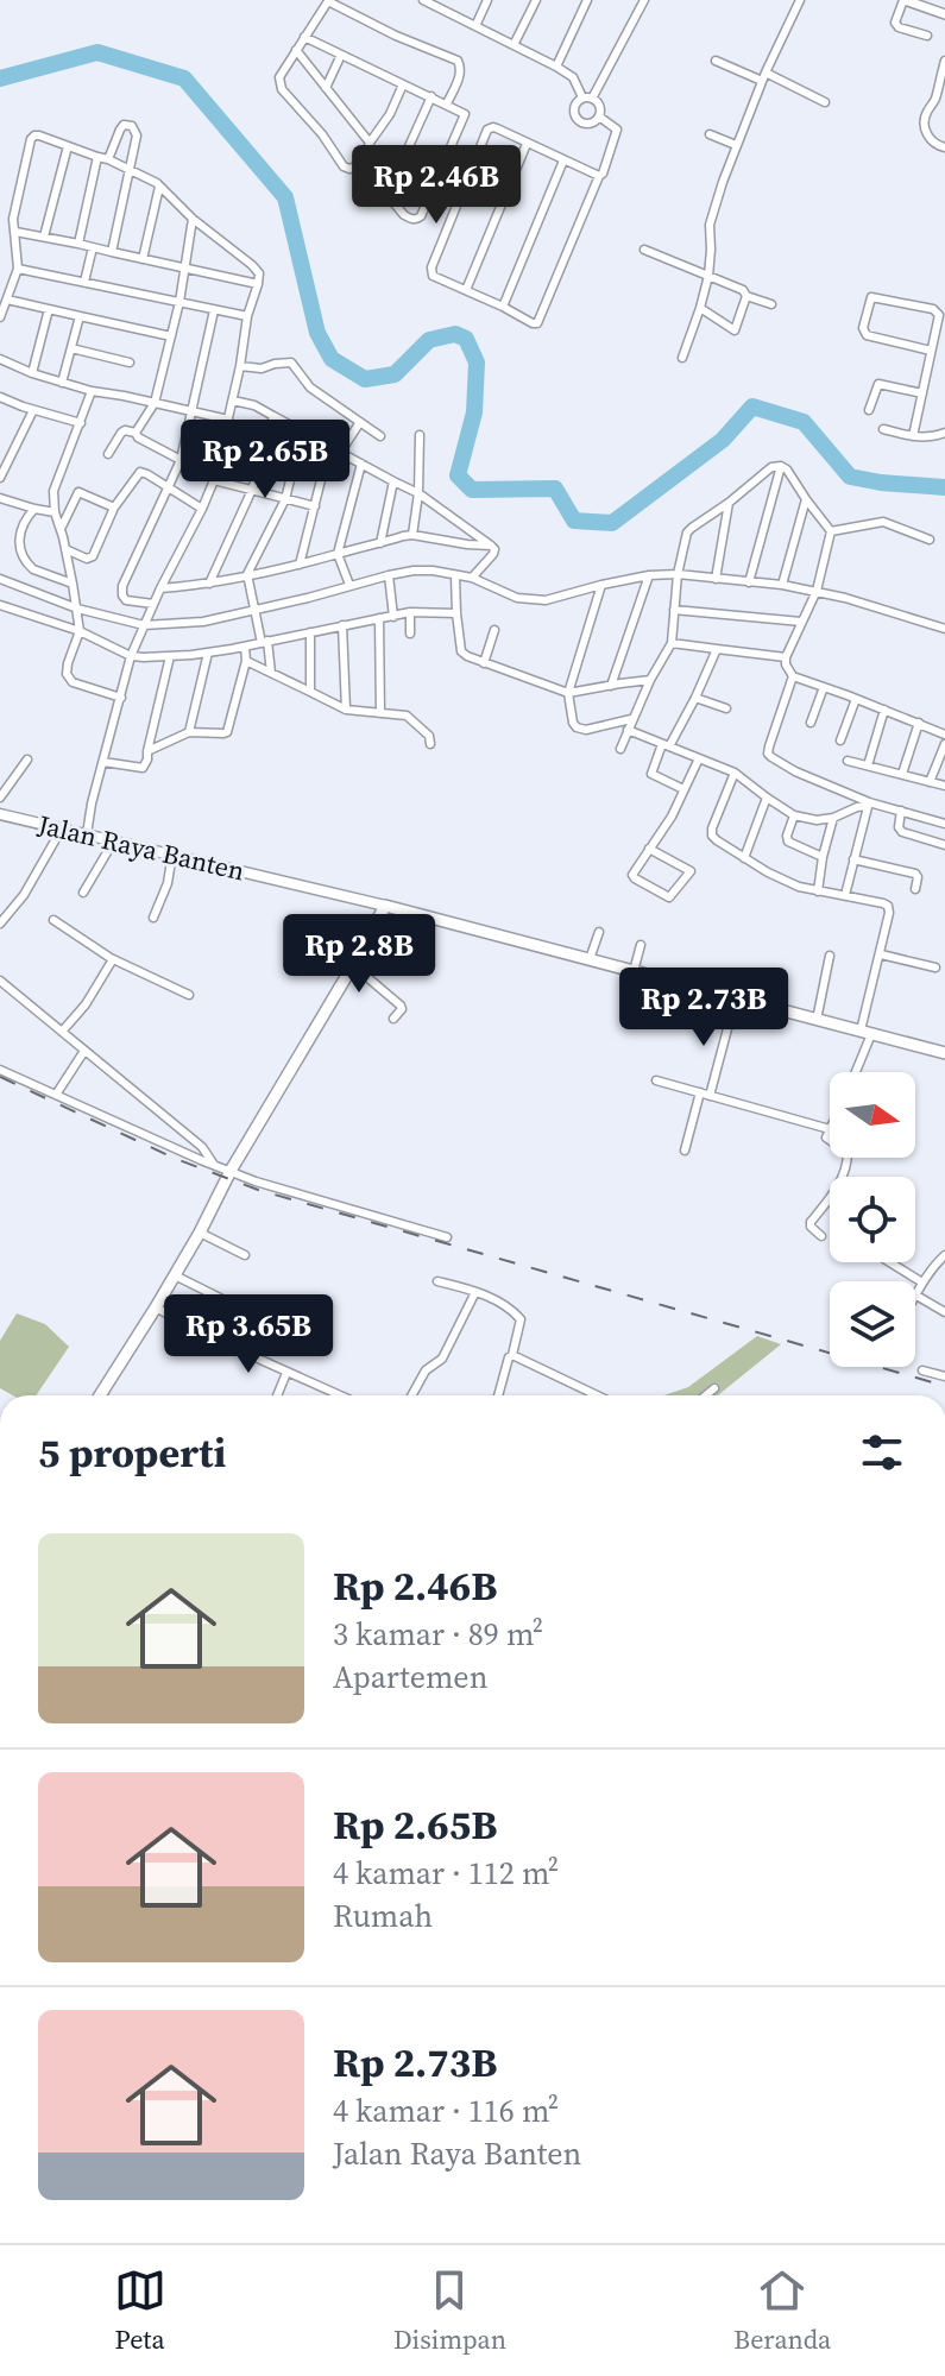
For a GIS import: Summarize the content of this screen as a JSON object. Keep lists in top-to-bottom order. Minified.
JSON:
{"streets":{"main road":["Jalan Raya Banten"]},"north":"right","page":{"price":["Rp 2.46B","Rp 2.65B","Rp 2.8B","Rp 2.73B","Rp 3.65B"],"heading":"5 properti","list":[{"name":"Rp 2.46B","note":"3 kamar · 89 m² · Apartemen"},{"name":"Rp 2.65B","note":"4 kamar · 112 m² · Rumah"},{"name":"Rp 2.73B","note":"4 kamar · 116 m² · Jalan Raya Banten"}],"tabs":["Peta","Disimpan","Beranda"]}}
